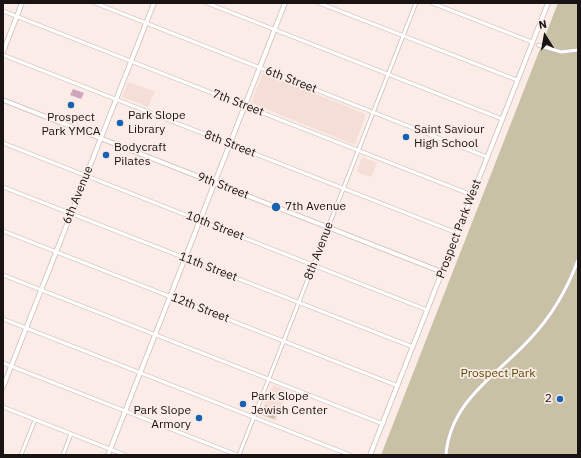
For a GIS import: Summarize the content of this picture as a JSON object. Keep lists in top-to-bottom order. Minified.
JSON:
{"streets":{"street":["6th Street","7th Street","8th Street","9th Street","6th Avenue","10th Street","Prospect Park West","8th Avenue","11th Street","12th Street"]},"crossings":[["6th Street","6th Avenue"],["6th Street","Prospect Park West"],["6th Street","8th Avenue"],["7th Street","6th Avenue"],["7th Street","Prospect Park West"],["7th Street","8th Avenue"],["8th Street","6th Avenue"],["8th Street","Prospect Park West"],["8th Street","8th Avenue"],["9th Street","6th Avenue"],["9th Street","Prospect Park West"],["9th Street","8th Avenue"],["6th Avenue","10th Street"],["6th Avenue","11th Street"],["6th Avenue","12th Street"],["10th Street","Prospect Park West"],["10th Street","8th Avenue"],["Prospect Park West","11th Street"],["Prospect Park West","12th Street"],["8th Avenue","11th Street"],["8th Avenue","12th Street"]],"parks":["Prospect Park"],"places":["Prospect Park YMCA","Park Slope Library","Saint Saviour High School","Bodycraft Pilates","7th Avenue","2","Park Slope Jewish Center","Park Slope Armory"],"north":"top"}
